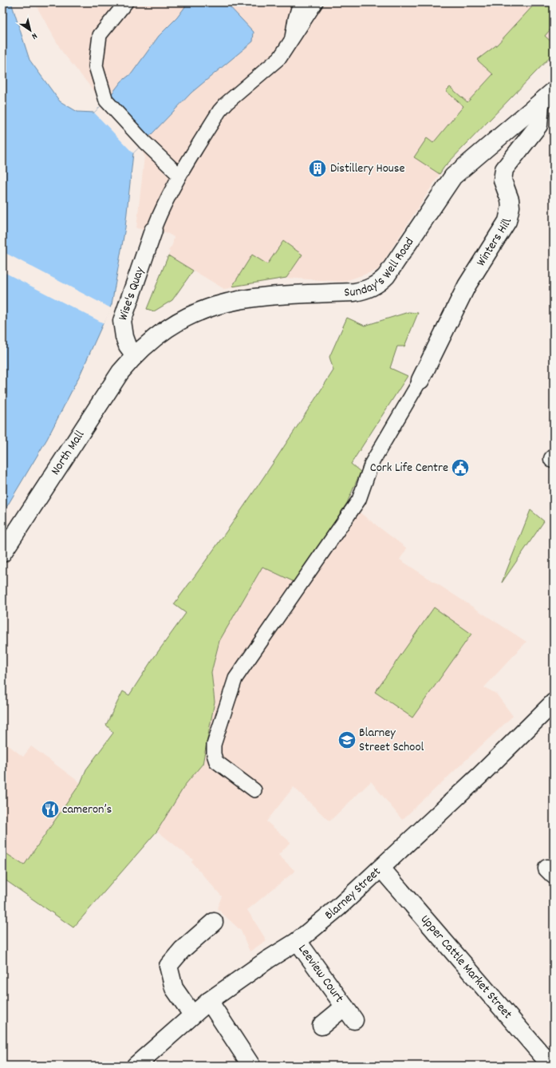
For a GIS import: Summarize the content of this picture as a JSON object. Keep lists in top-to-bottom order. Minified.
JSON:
{"streets":{"street":["Winters Hill","Sunday's Well Road","Wise's Quay","North Mall","Blarney Street","Upper Cattle Market Street","Leeview Court"]},"crossings":[["Winters Hill","Sunday's Well Road"],["Sunday's Well Road","Wise's Quay"],["Sunday's Well Road","North Mall"],["Wise's Quay","North Mall"],["Blarney Street","Upper Cattle Market Street"],["Blarney Street","Leeview Court"]],"places":{"building":["Distillery House"],"public building":["Cork Life Centre"],"school or university":["Blarney Street School"],"restaurant":["cameron’s"]},"north":"bottom right"}
